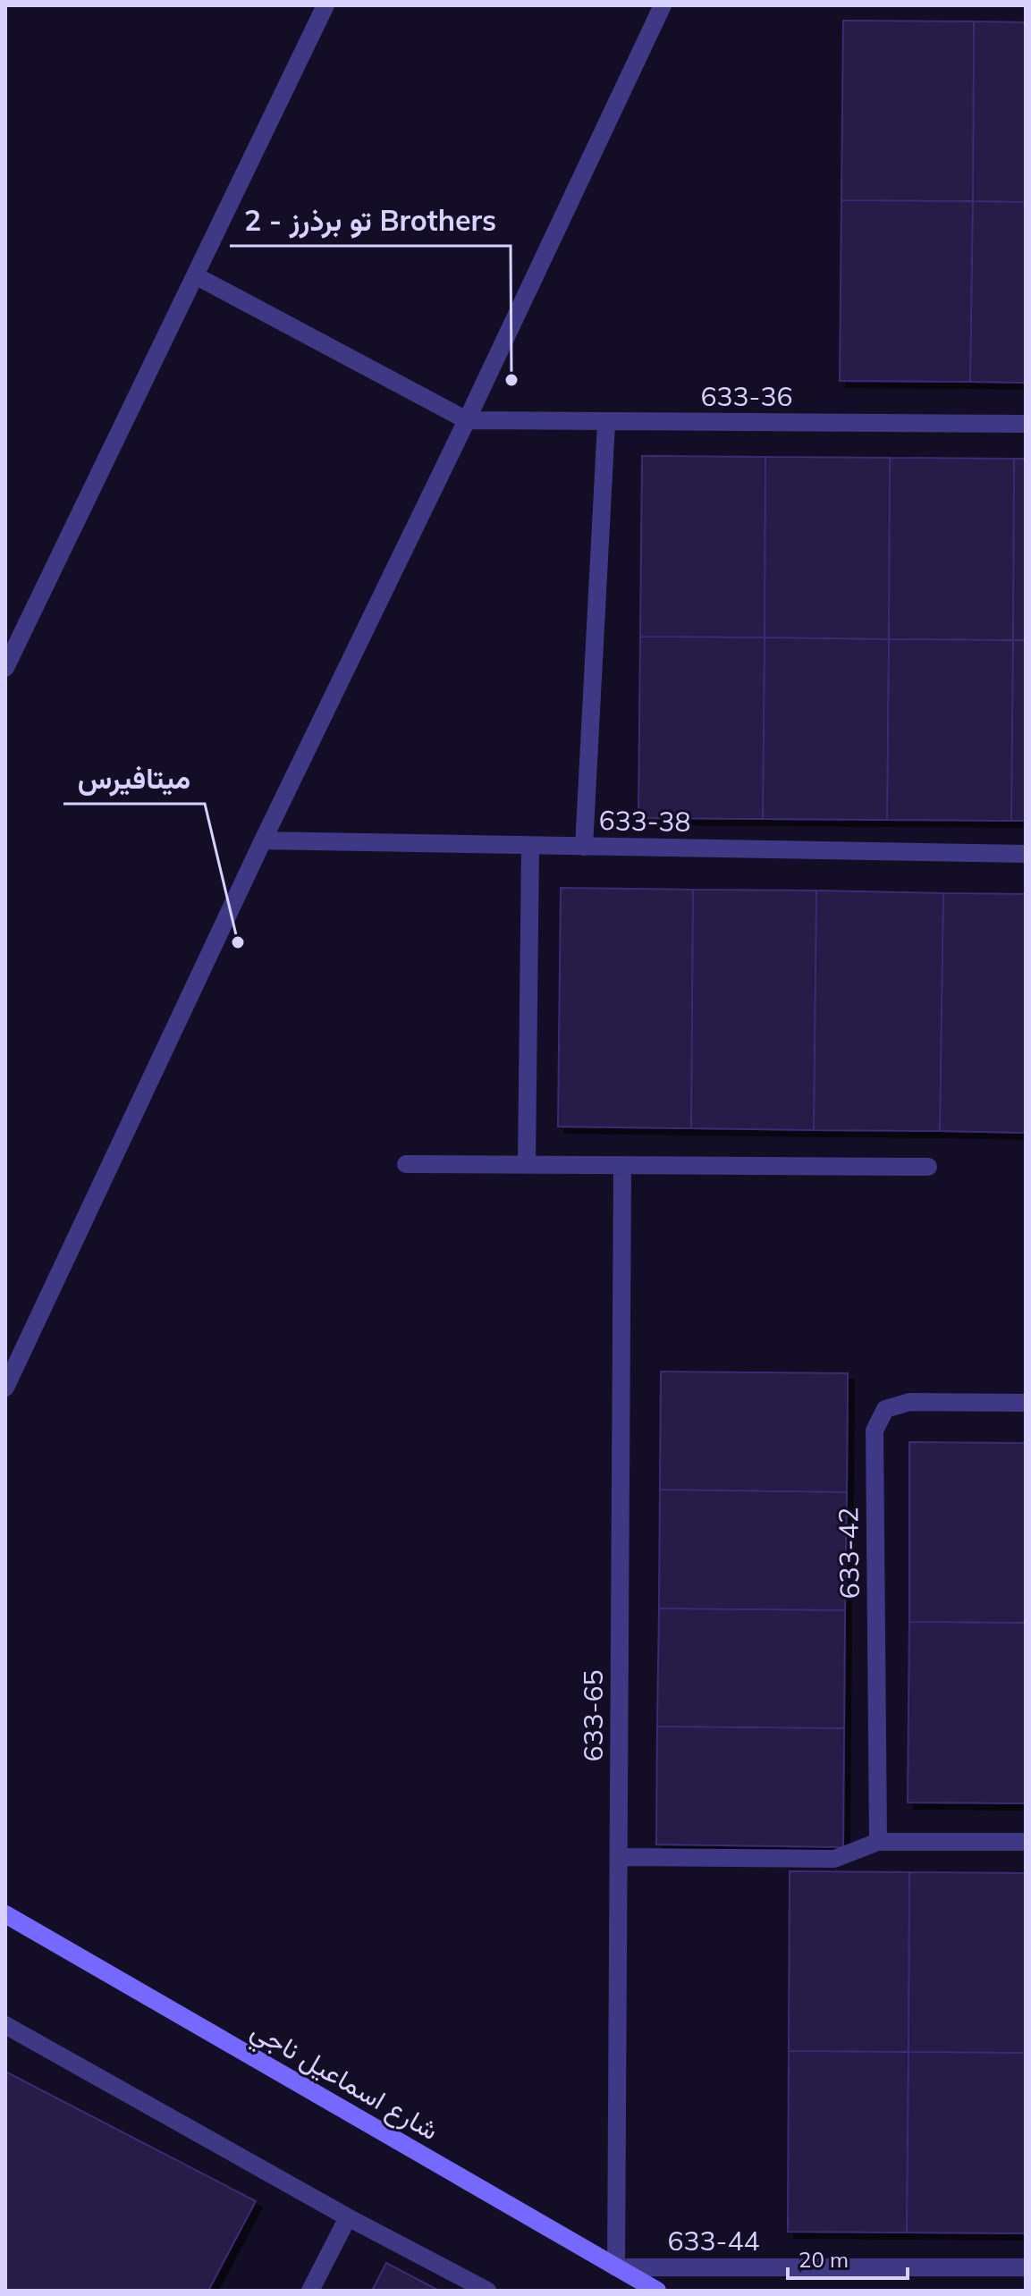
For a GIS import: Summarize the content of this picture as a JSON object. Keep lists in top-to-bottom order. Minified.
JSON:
{"streets":{"street":["633-36","633-38","633-42","633-65","شارع اسماعيل ناجي","633-44"]},"crossings":[["633-65","شارع اسماعيل ناجي"],["633-65","633-44"],["شارع اسماعيل ناجي","633-44"]],"places":["تو برذرز - 2 Brothers","ميتافيرس"],"scale_bar":"20 m"}
